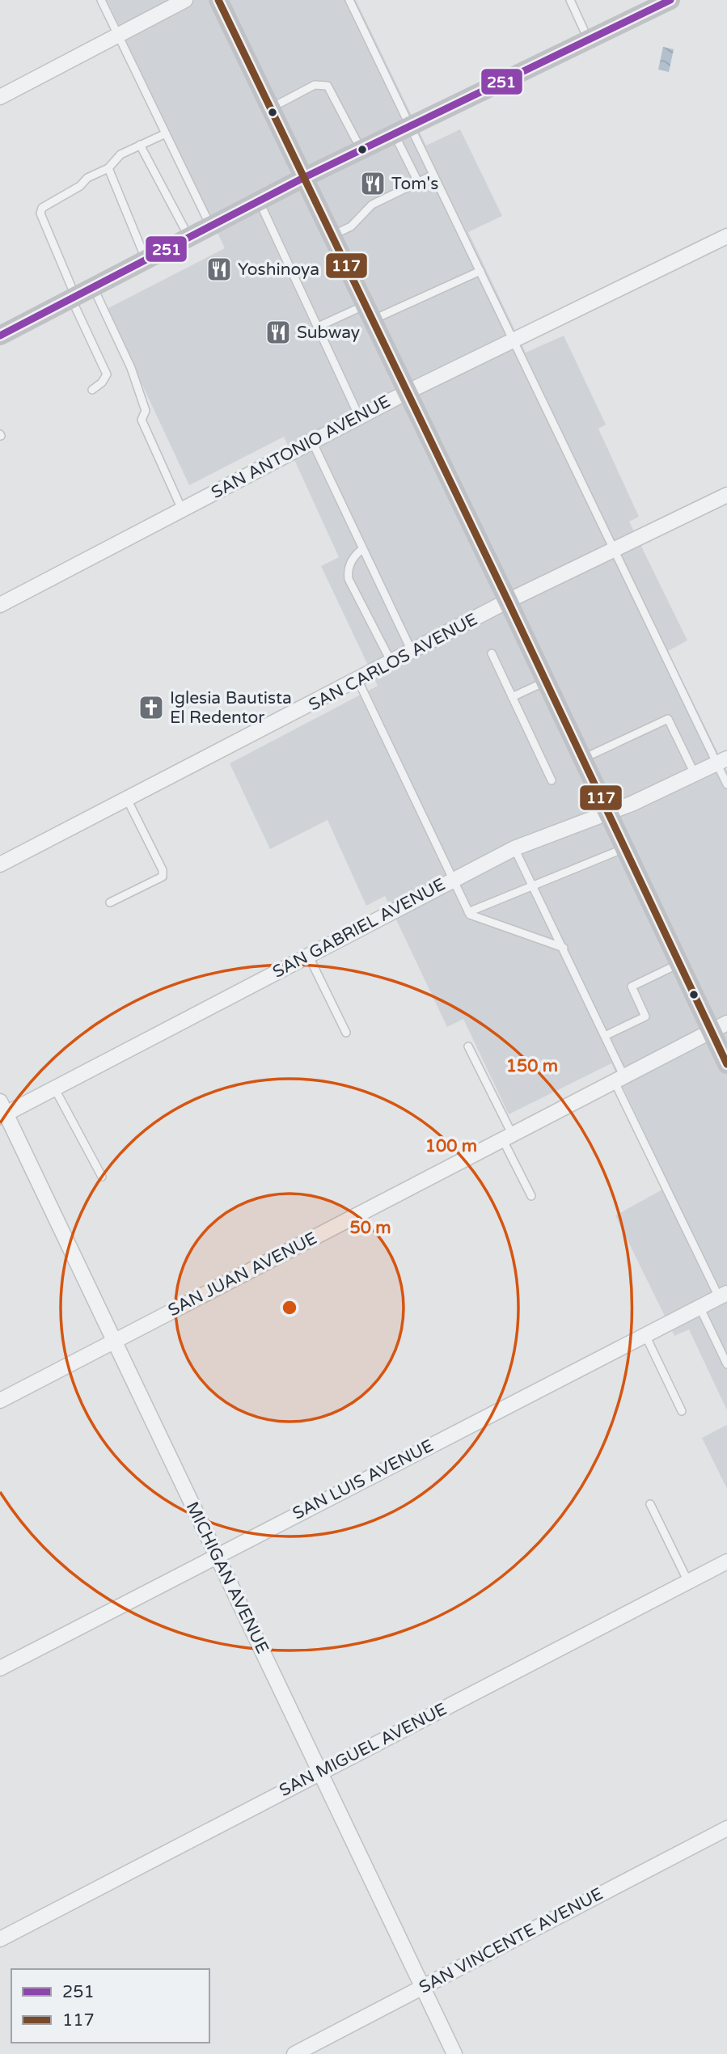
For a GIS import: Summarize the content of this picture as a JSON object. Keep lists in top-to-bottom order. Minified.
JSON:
{"streets":{"street":["SAN ANTONIO AVENUE","SAN CARLOS AVENUE","SAN GABRIEL AVENUE","SAN JUAN AVENUE","SAN LUIS AVENUE","MICHIGAN AVENUE","SAN MIGUEL AVENUE","SAN VINCENTE AVENUE"]},"crossings":[["SAN GABRIEL AVENUE","MICHIGAN AVENUE"],["SAN JUAN AVENUE","MICHIGAN AVENUE"],["SAN LUIS AVENUE","MICHIGAN AVENUE"],["MICHIGAN AVENUE","SAN MIGUEL AVENUE"],["MICHIGAN AVENUE","SAN VINCENTE AVENUE"]],"places":{"restaurant":["Tom's","Yoshinoya","Subway"],"church":["Iglesia Bautista El Redentor"]},"lines":["transit line 251","transit line 117"],"legend":["251","117"],"rings":["150 m","100 m","50 m"]}
